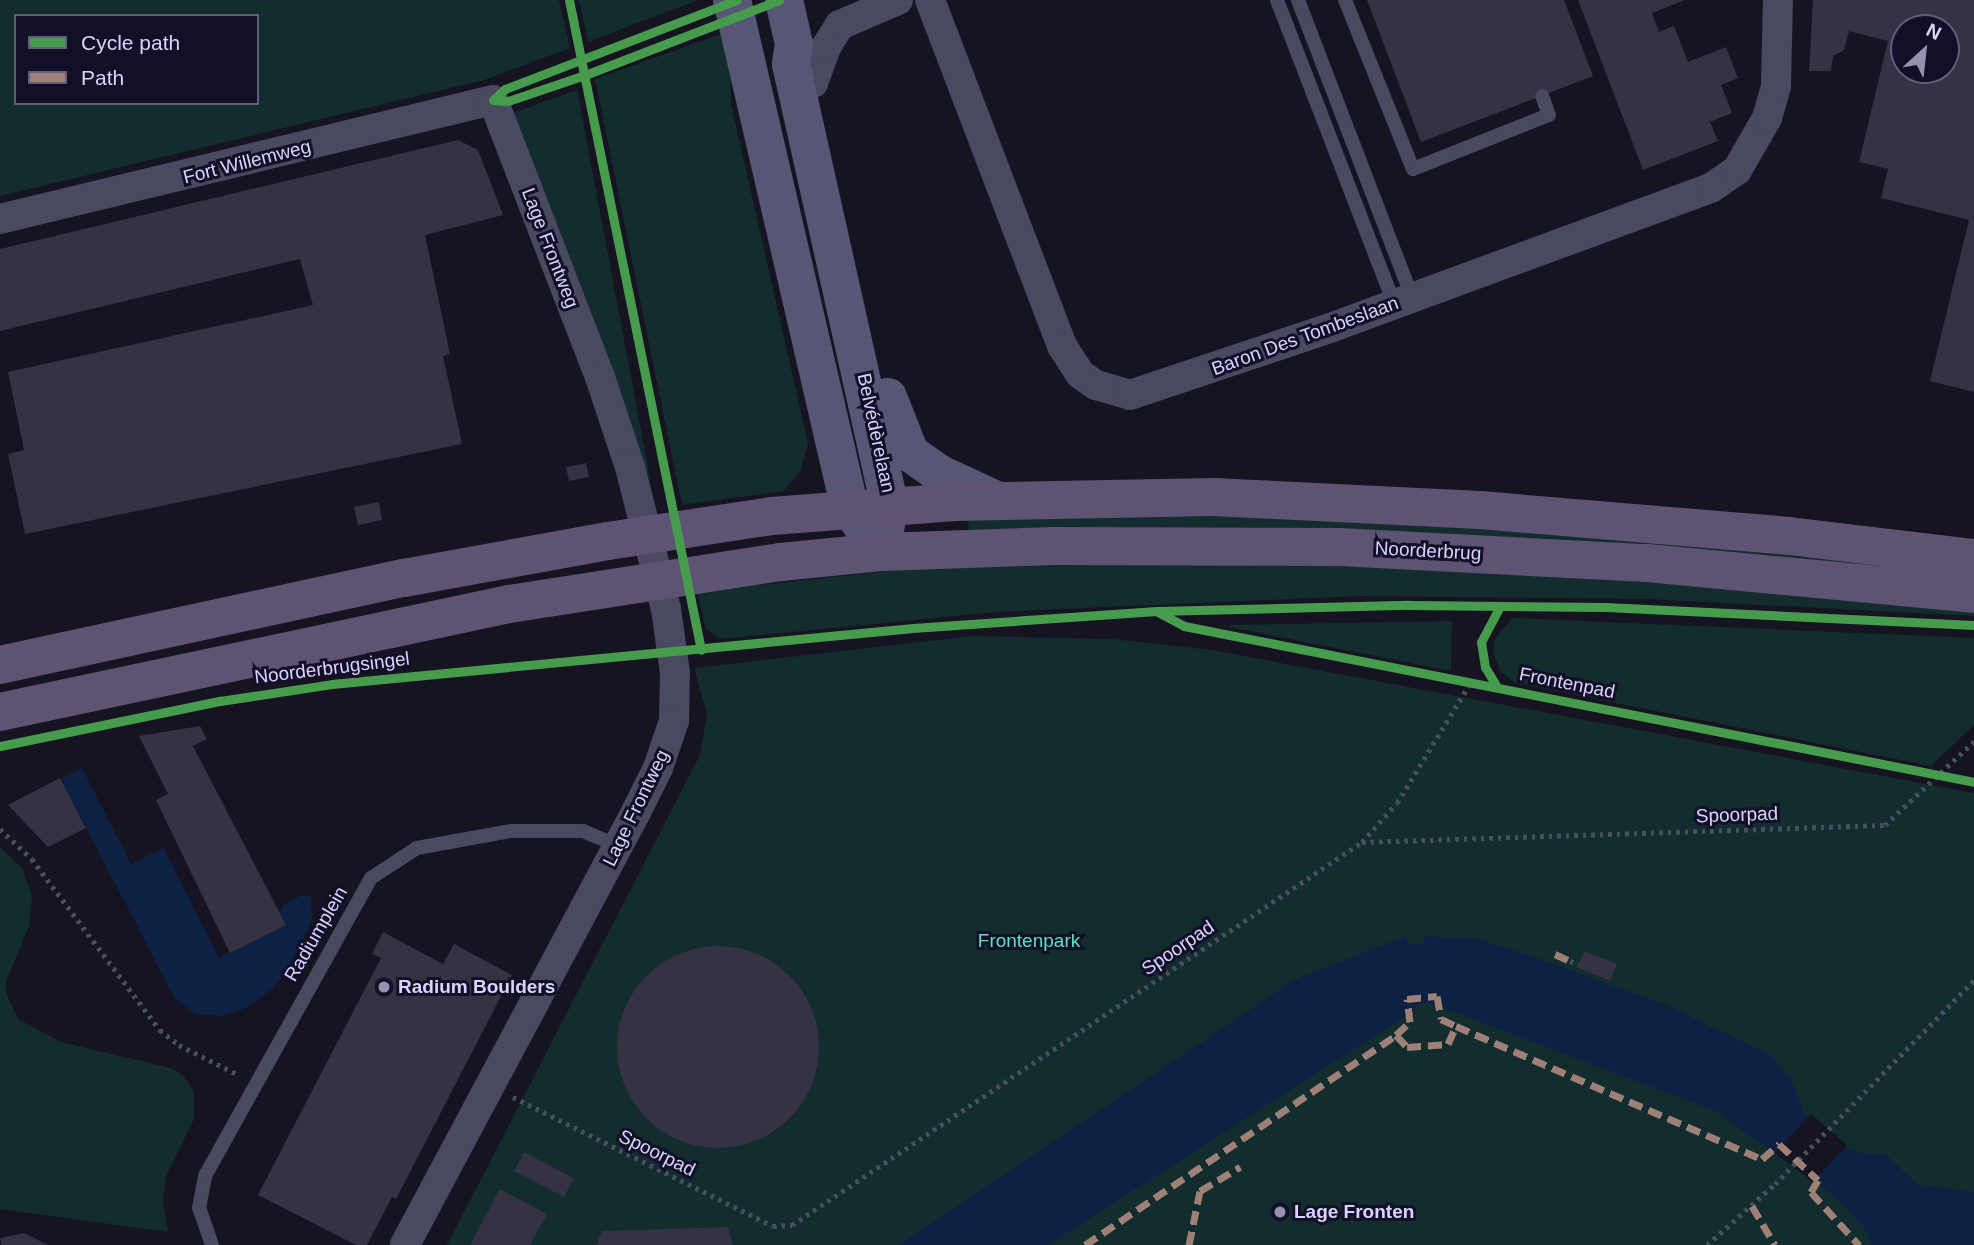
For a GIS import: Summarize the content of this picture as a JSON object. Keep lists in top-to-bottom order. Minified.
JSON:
{"streets":{"main road":["Belvédèrelaan","Noorderbrug","Noorderbrugsingel"],"street":["Fort Willemweg","Lage Frontweg","Baron Des Tombeslaan"],"lane":["Radiumplein"],"path":["Spoorpad"],"cycle path":["Frontenpad"]},"crossings":[["Fort Willemweg","Lage Frontweg"],["Lage Frontweg","Spoorpad"],["Lage Frontweg","Radiumplein"],["Belvédèrelaan","Noorderbrug"],["Belvédèrelaan","Noorderbrugsingel"],["Noorderbrug","Noorderbrugsingel"]],"parks":["Frontenpark"],"places":["Radium Boulders","Lage Fronten"],"legend":["Cycle path","Path"],"north":"top right"}
